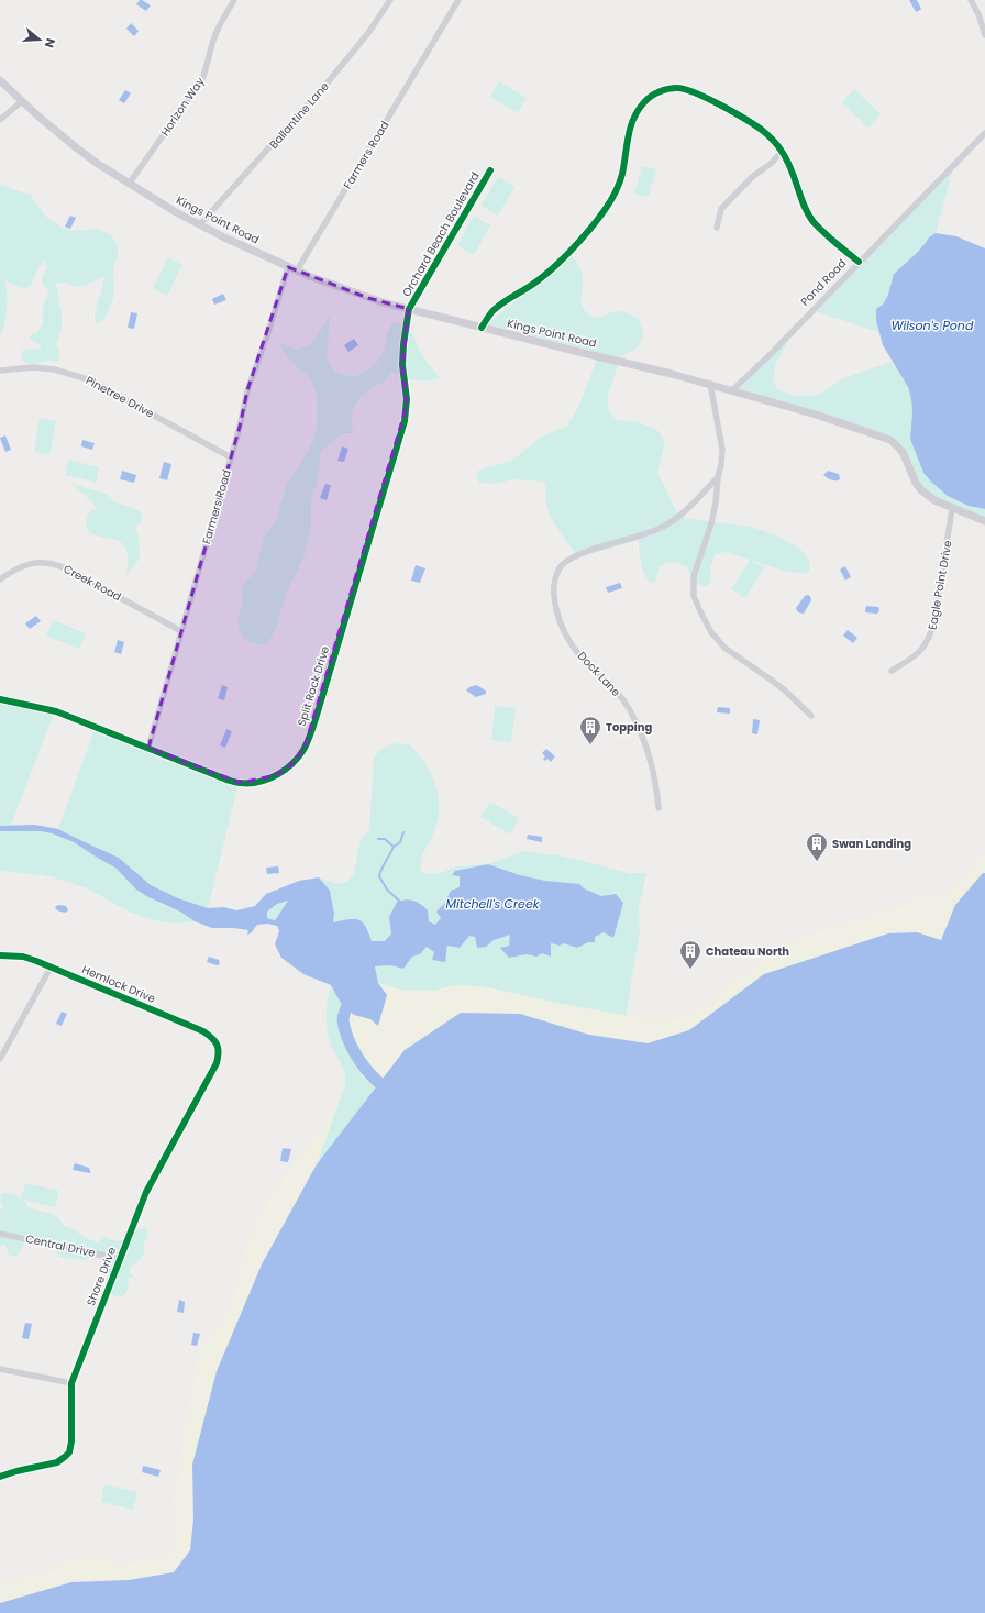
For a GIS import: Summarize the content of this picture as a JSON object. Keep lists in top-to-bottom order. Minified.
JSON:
{"streets":{"main road":["Kings Point Road"],"street":["Horizon Way","Ballantine Lane","Farmers Road","Orchard Beach Boulevard","Pond Road","Pinetree Drive","Creek Road","Eagle Point Drive","Dock Lane","Split Rock Drive","Hemlock Drive","Central Drive","Shore Drive"]},"crossings":[["Horizon Way","Kings Point Road"],["Ballantine Lane","Kings Point Road"],["Farmers Road","Kings Point Road"],["Farmers Road","Pinetree Drive"],["Farmers Road","Creek Road"],["Farmers Road","Split Rock Drive"],["Kings Point Road","Orchard Beach Boulevard"],["Kings Point Road","Pond Road"],["Kings Point Road","Eagle Point Drive"],["Kings Point Road","Split Rock Drive"],["Orchard Beach Boulevard","Split Rock Drive"],["Hemlock Drive","Shore Drive"],["Central Drive","Shore Drive"]],"water":["Wilson's Pond","Mitchell's Creek"],"places":{"building":["Topping","Swan Landing","Chateau North"]},"north":"right"}
